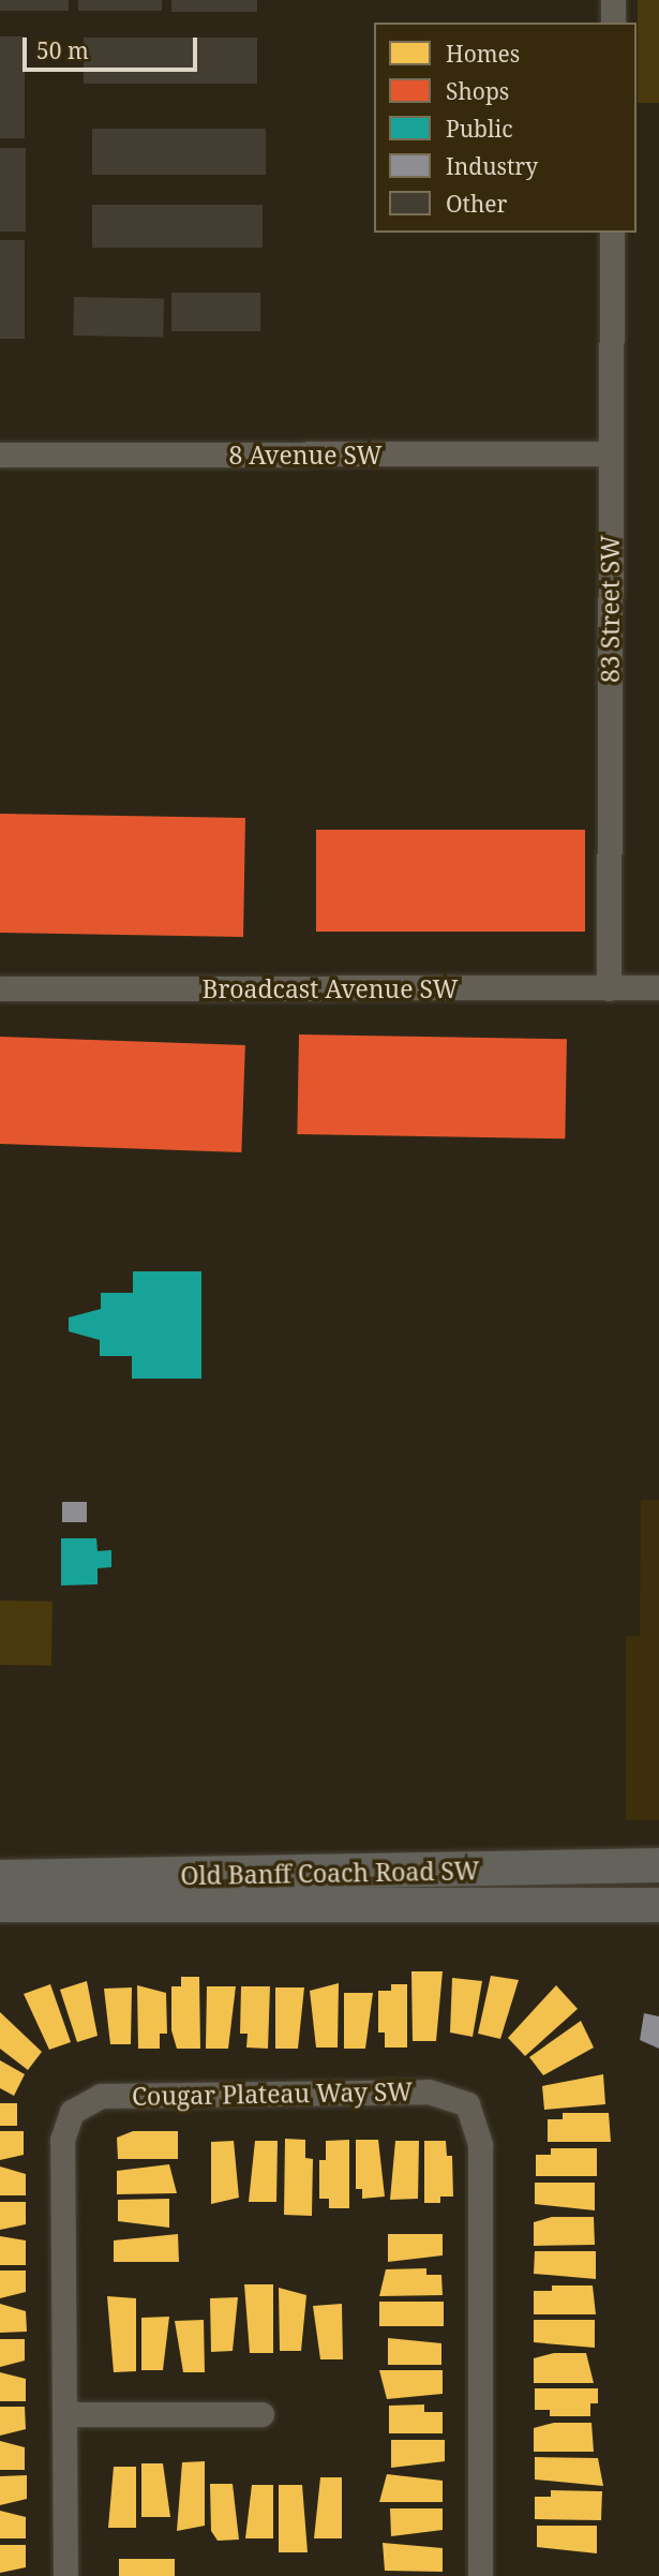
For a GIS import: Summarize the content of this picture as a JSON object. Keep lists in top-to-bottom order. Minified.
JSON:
{"streets":{"main road":["Old Banff Coach Road SW"],"street":["8 Avenue SW","83 Street SW","Broadcast Avenue SW","Cougar Plateau Way SW"]},"crossings":[["8 Avenue SW","83 Street SW"],["83 Street SW","Broadcast Avenue SW"]],"legend":["Homes","Shops","Public","Industry","Other"],"scale_bar":"50 m"}
